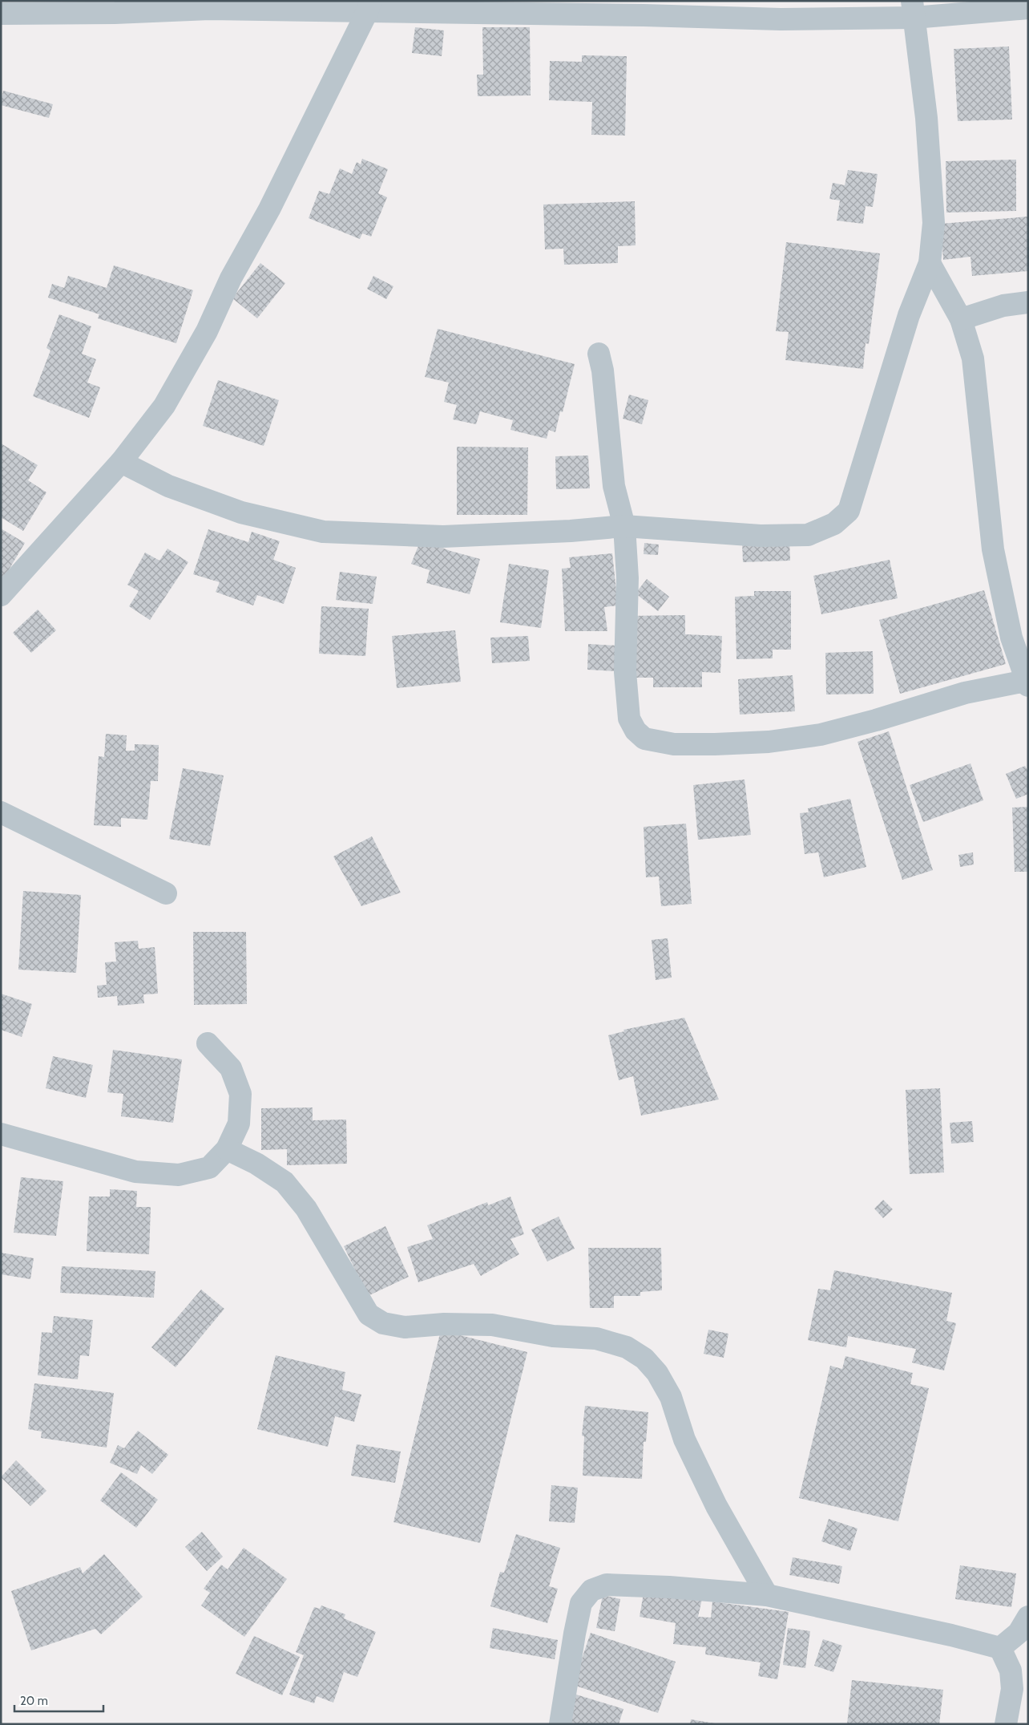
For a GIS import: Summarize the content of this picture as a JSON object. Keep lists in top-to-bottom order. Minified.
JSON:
{"scale_bar":"20 m"}
